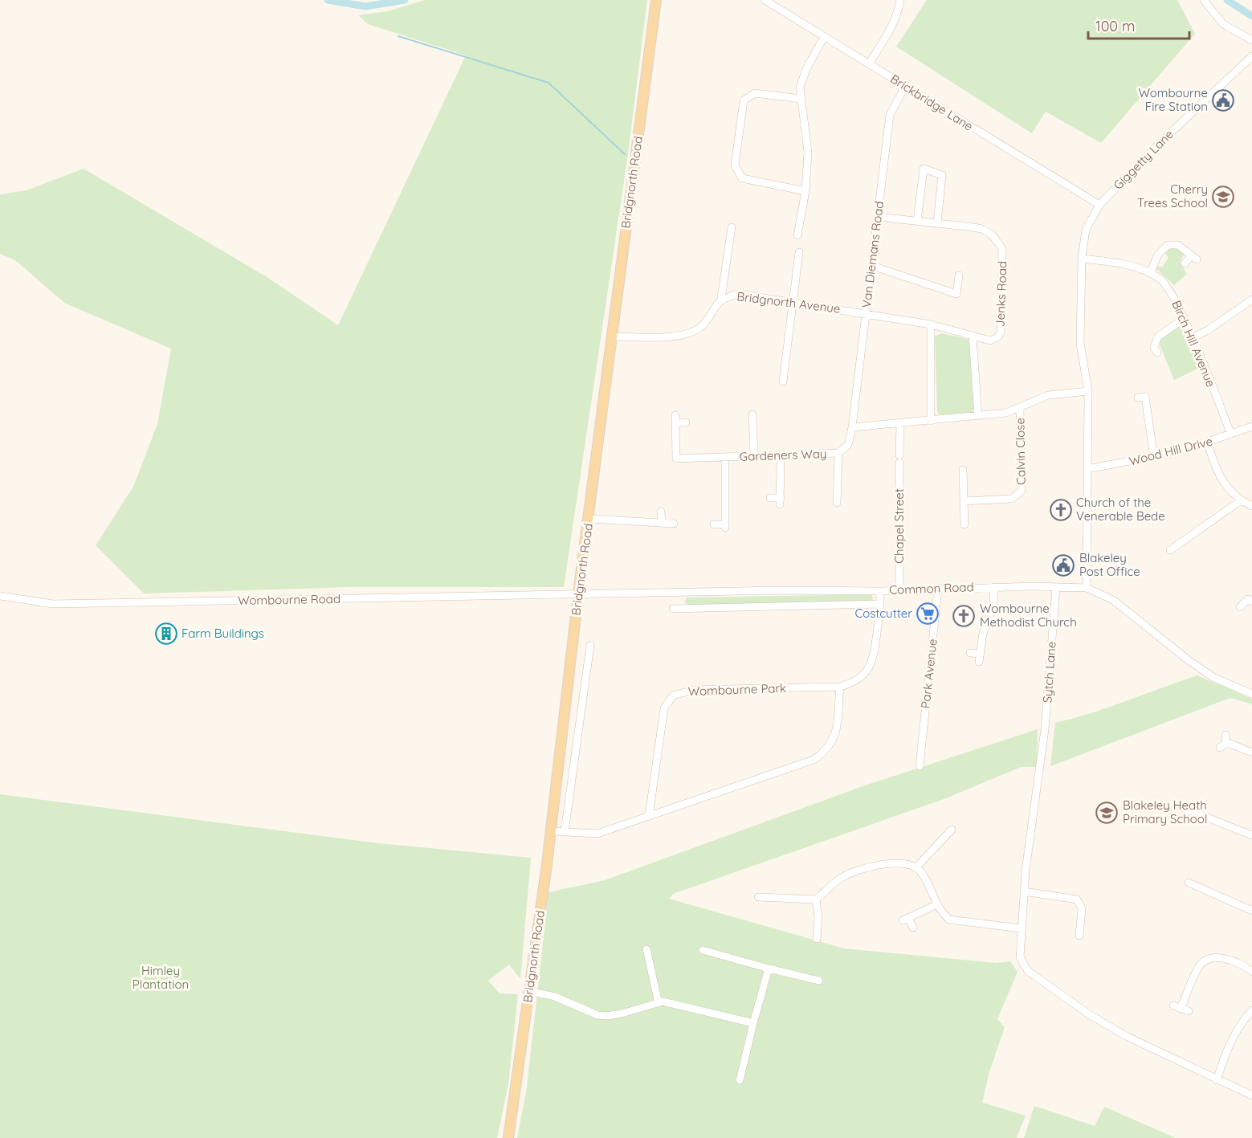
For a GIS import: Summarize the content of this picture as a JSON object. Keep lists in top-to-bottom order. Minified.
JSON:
{"streets":{"main road":["Bridgnorth Road"],"street":["Brickbridge Lane","Giggetty Lane","Van Diemans Road","Jenks Road","Bridgnorth Avenue","Birch Hill Avenue","Calvin Close","Wood Hill Drive","Gardeners Way","Chapel Street","Common Road","Wombourne Road","Sytch Lane","Park Avenue","Wombourne Park"]},"crossings":[["Brickbridge Lane","Giggetty Lane"],["Brickbridge Lane","Van Diemans Road"],["Giggetty Lane","Birch Hill Avenue"],["Giggetty Lane","Wood Hill Drive"],["Giggetty Lane","Common Road"],["Bridgnorth Road","Bridgnorth Avenue"],["Bridgnorth Road","Common Road"],["Bridgnorth Road","Wombourne Road"],["Van Diemans Road","Jenks Road"],["Van Diemans Road","Bridgnorth Avenue"],["Van Diemans Road","Gardeners Way"],["Jenks Road","Bridgnorth Avenue"],["Birch Hill Avenue","Wood Hill Drive"],["Chapel Street","Common Road"],["Common Road","Wombourne Road"],["Common Road","Sytch Lane"],["Common Road","Park Avenue"],["Common Road","Wombourne Park"]],"parks":["Himley Plantation"],"places":{"public building":["Wombourne Fire Station","Blakeley Post Office"],"school or university":["Cherry Trees School","Blakeley Heath Primary School"],"church":["Church of the Venerable Bede","Wombourne Methodist Church"],"supermarket":["Costcutter"],"building":["Farm Buildings"]},"scale_bar":"100 m"}
